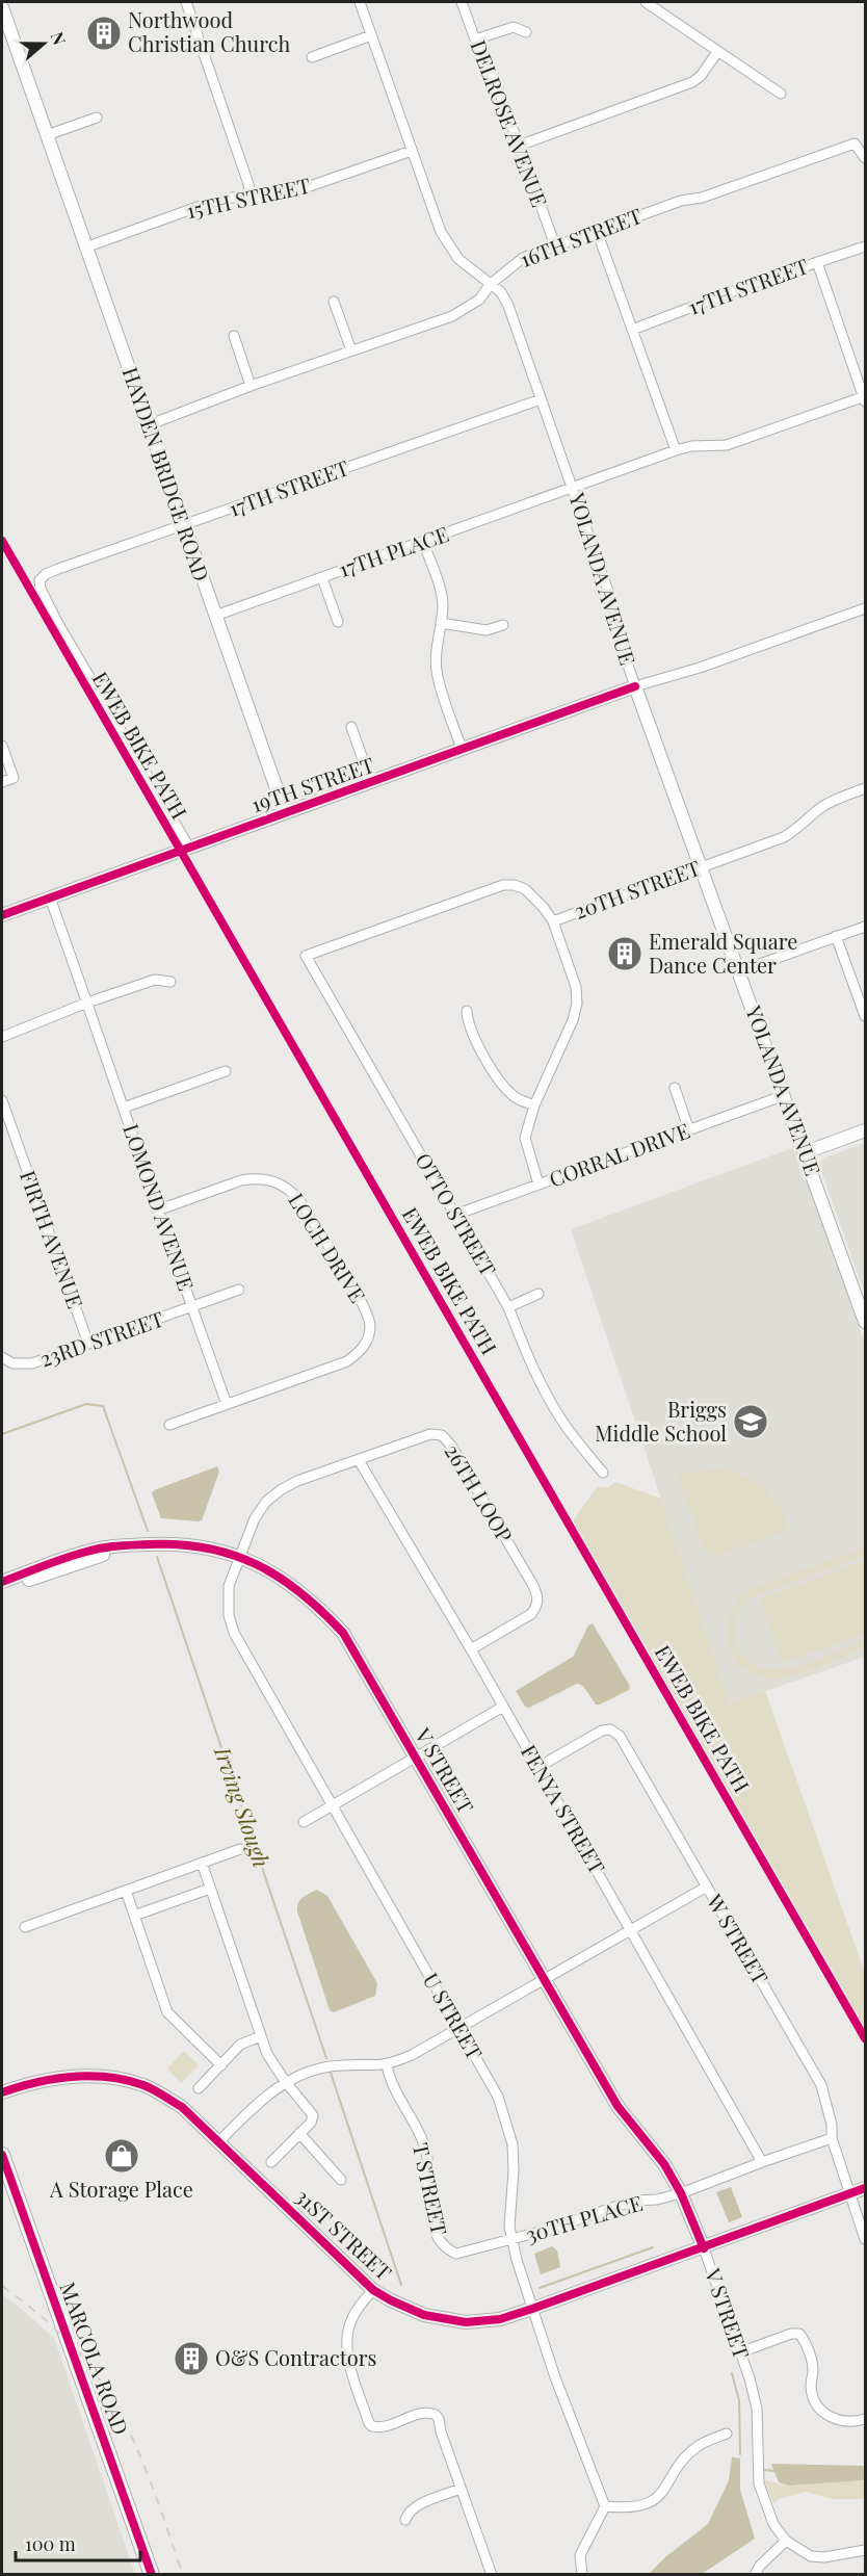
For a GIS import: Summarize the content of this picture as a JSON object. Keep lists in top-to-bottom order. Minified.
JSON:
{"streets":{"main road":["MARCOLA ROAD"],"street":["DELROSE AVENUE","15TH STREET","16TH STREET","17TH STREET","HAYDEN BRIDGE ROAD","17TH PLACE","YOLANDA AVENUE","19TH STREET","20TH STREET","CORRAL DRIVE","LOMOND AVENUE","OTTO STREET","FIRTH AVENUE","LOCH DRIVE","23RD STREET","26TH LOOP","V STREET","FENYA STREET","W STREET","U STREET","T STREET","30TH PLACE","31ST STREET"],"cycle path":["EWEB BIKE PATH"]},"crossings":[["DELROSE AVENUE","16TH STREET"],["15TH STREET","HAYDEN BRIDGE ROAD"],["15TH STREET","YOLANDA AVENUE"],["16TH STREET","HAYDEN BRIDGE ROAD"],["16TH STREET","YOLANDA AVENUE"],["17TH STREET","HAYDEN BRIDGE ROAD"],["17TH STREET","YOLANDA AVENUE"],["17TH STREET","19TH STREET"],["HAYDEN BRIDGE ROAD","17TH PLACE"],["HAYDEN BRIDGE ROAD","19TH STREET"],["17TH PLACE","YOLANDA AVENUE"],["YOLANDA AVENUE","19TH STREET"],["YOLANDA AVENUE","20TH STREET"],["YOLANDA AVENUE","CORRAL DRIVE"],["19TH STREET","LOMOND AVENUE"],["20TH STREET","OTTO STREET"],["CORRAL DRIVE","OTTO STREET"],["LOMOND AVENUE","LOCH DRIVE"],["LOMOND AVENUE","23RD STREET"],["FIRTH AVENUE","23RD STREET"],["26TH LOOP","V STREET"],["26TH LOOP","FENYA STREET"],["26TH LOOP","U STREET"],["V STREET","U STREET"],["V STREET","30TH PLACE"],["V STREET","31ST STREET"],["FENYA STREET","W STREET"],["FENYA STREET","30TH PLACE"],["W STREET","30TH PLACE"],["W STREET","31ST STREET"],["U STREET","T STREET"],["U STREET","30TH PLACE"],["U STREET","31ST STREET"],["T STREET","30TH PLACE"]],"water":["Irving Slough"],"places":{"building":["Northwood Christian Church","Emerald Square Dance Center","O&S Contractors"],"school or university":["Briggs Middle School"],"shop":["A Storage Place"]},"scale_bar":"100 m","north":"right"}
